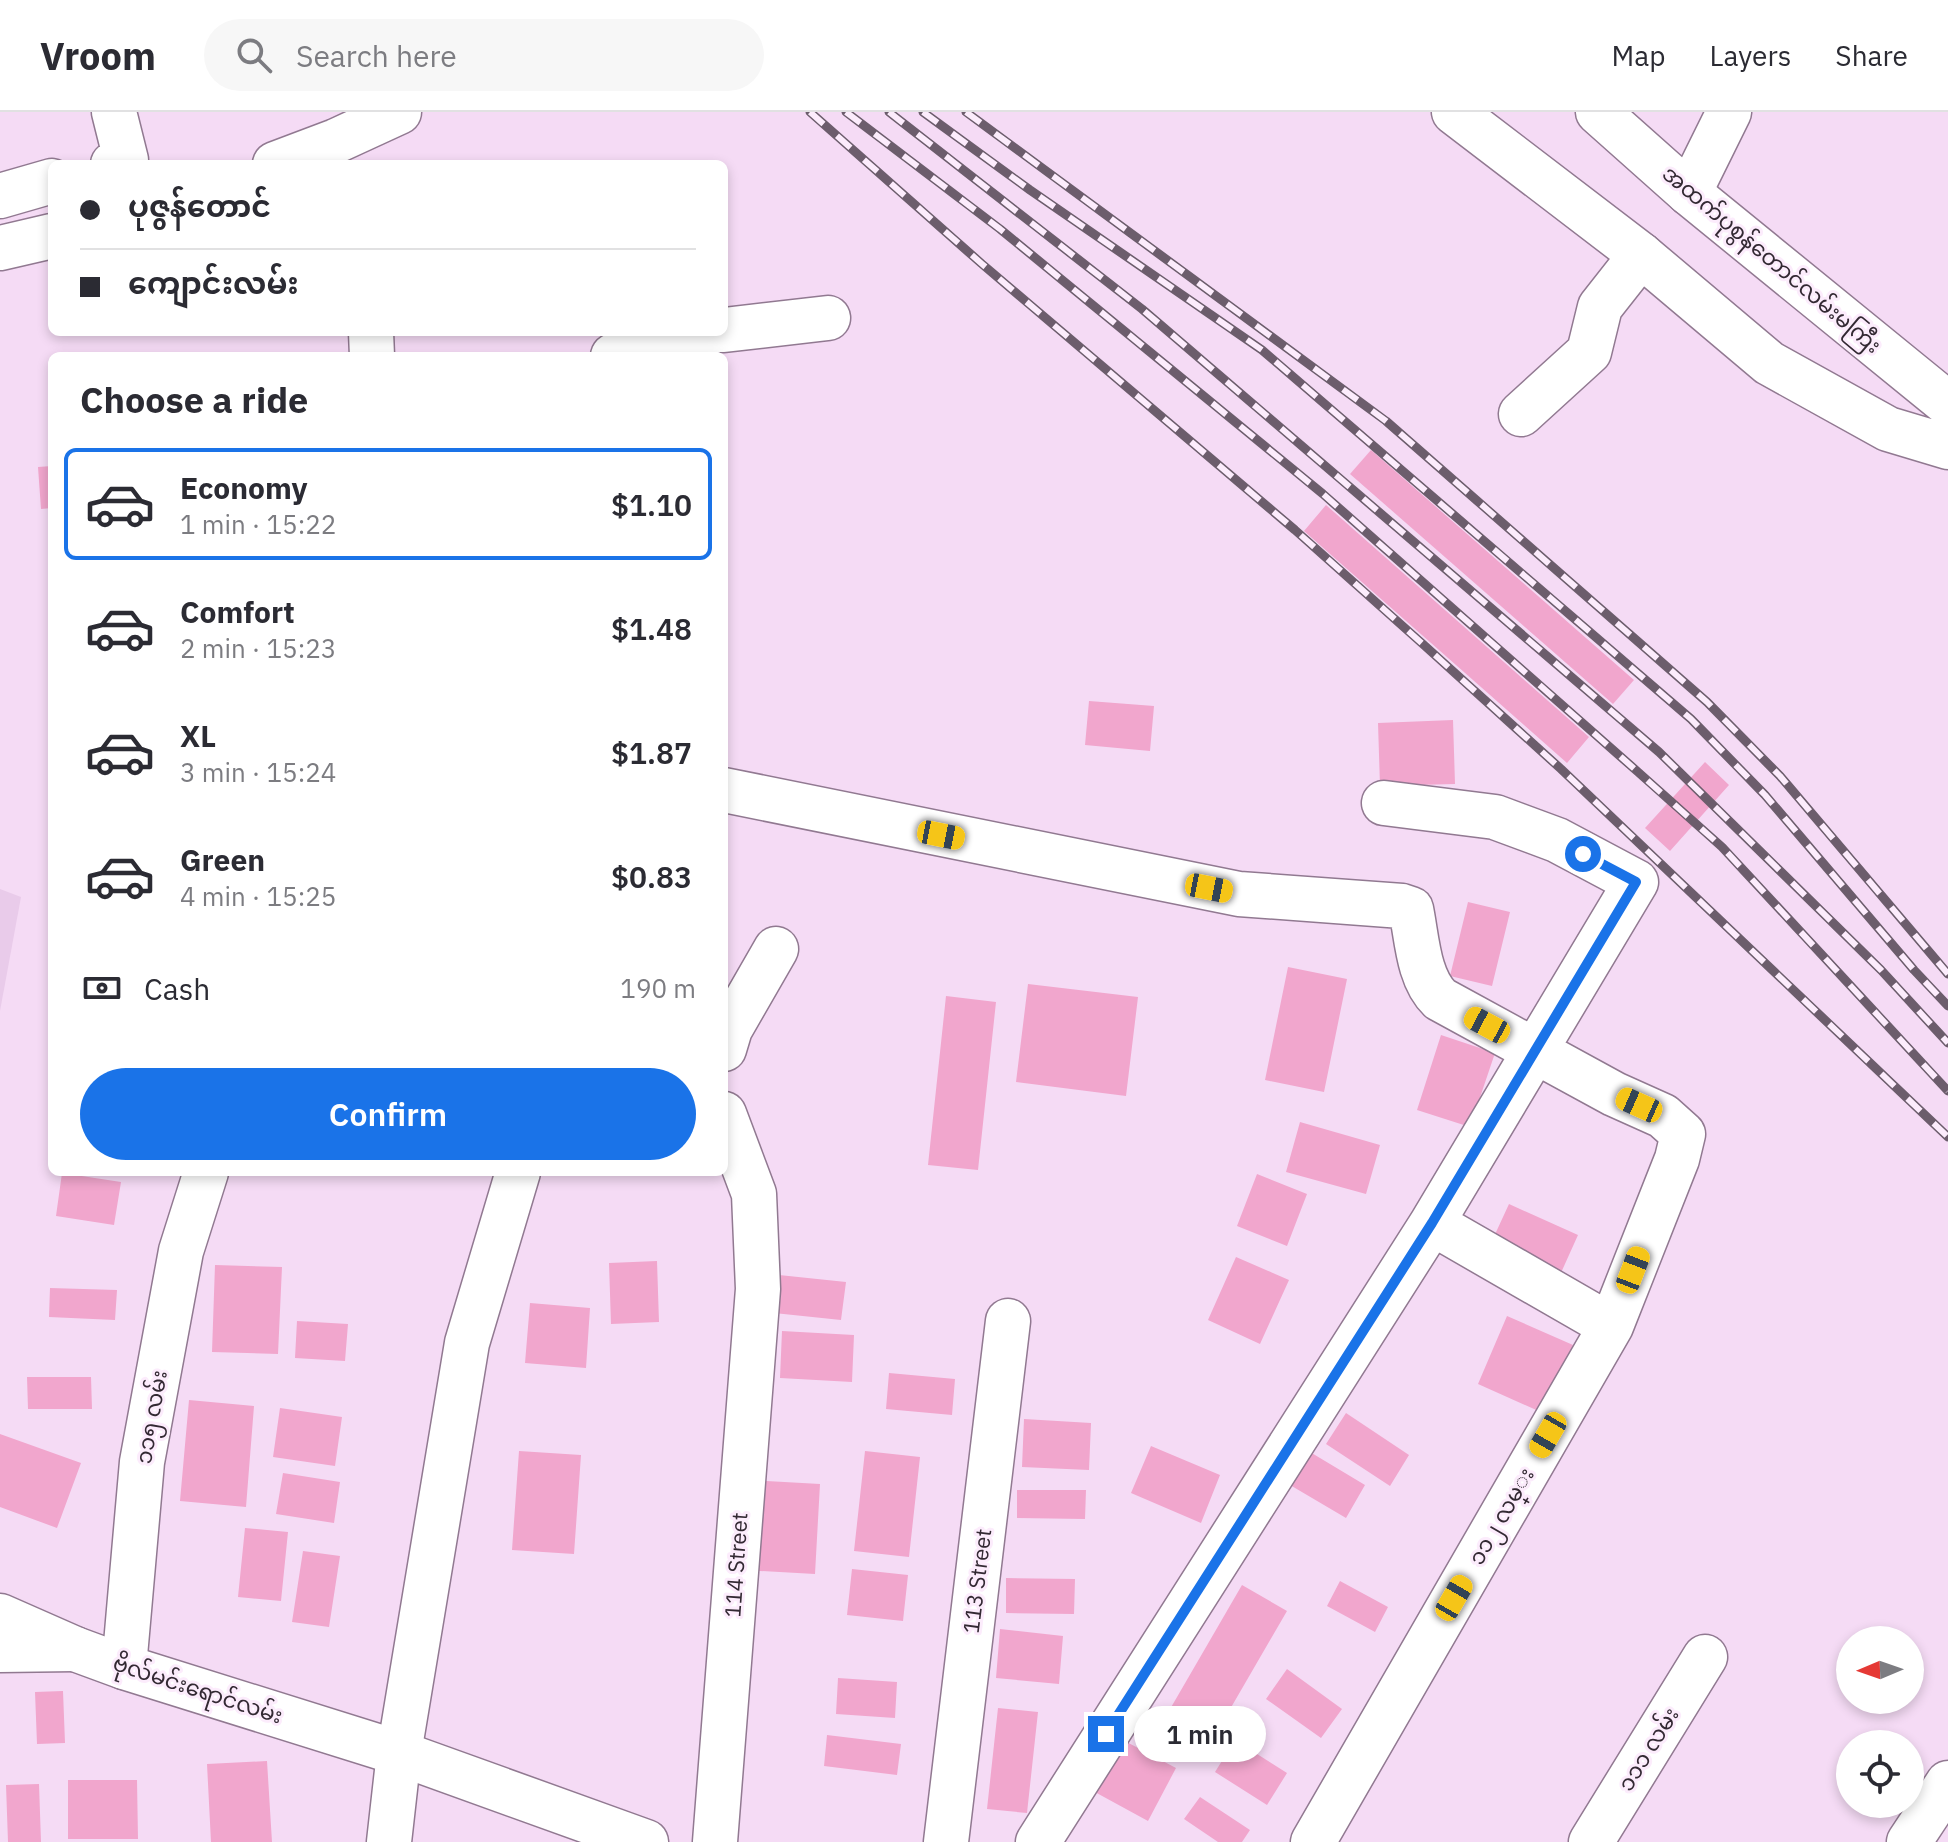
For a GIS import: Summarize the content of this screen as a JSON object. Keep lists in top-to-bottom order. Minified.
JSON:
{"streets":{"street":["အထက်ပုစွန်တောင်လမ်းမကြီး","၁၁၅ လမ်း","၁၁၂ လမ္း","114 Street","113 Street","ဗိုလ်မင်းရောင်လမ်း","၁၁၁ လမ်း"]},"crossings":[["၁၁၅ လမ်း","ဗိုလ်မင်းရောင်လမ်း"]],"north":"left","page":{"header":"Vroom","search":"Search here","nav":["Map","Layers","Share"],"banner":["ပုဇွန်တောင်","ကျောင်းလမ်း"],"heading":"Choose a ride","list":[{"name":"Economy","note":"1 min · 15:22","value":"$1.10"},{"name":"Comfort","note":"2 min · 15:23","value":"$1.48"},{"name":"XL","note":"3 min · 15:24","value":"$1.87"},{"name":"Green","note":"4 min · 15:25","value":"$0.83"}],"pay":["Cash","190 m"],"buttons":"Confirm","bubble":"1 min"}}
